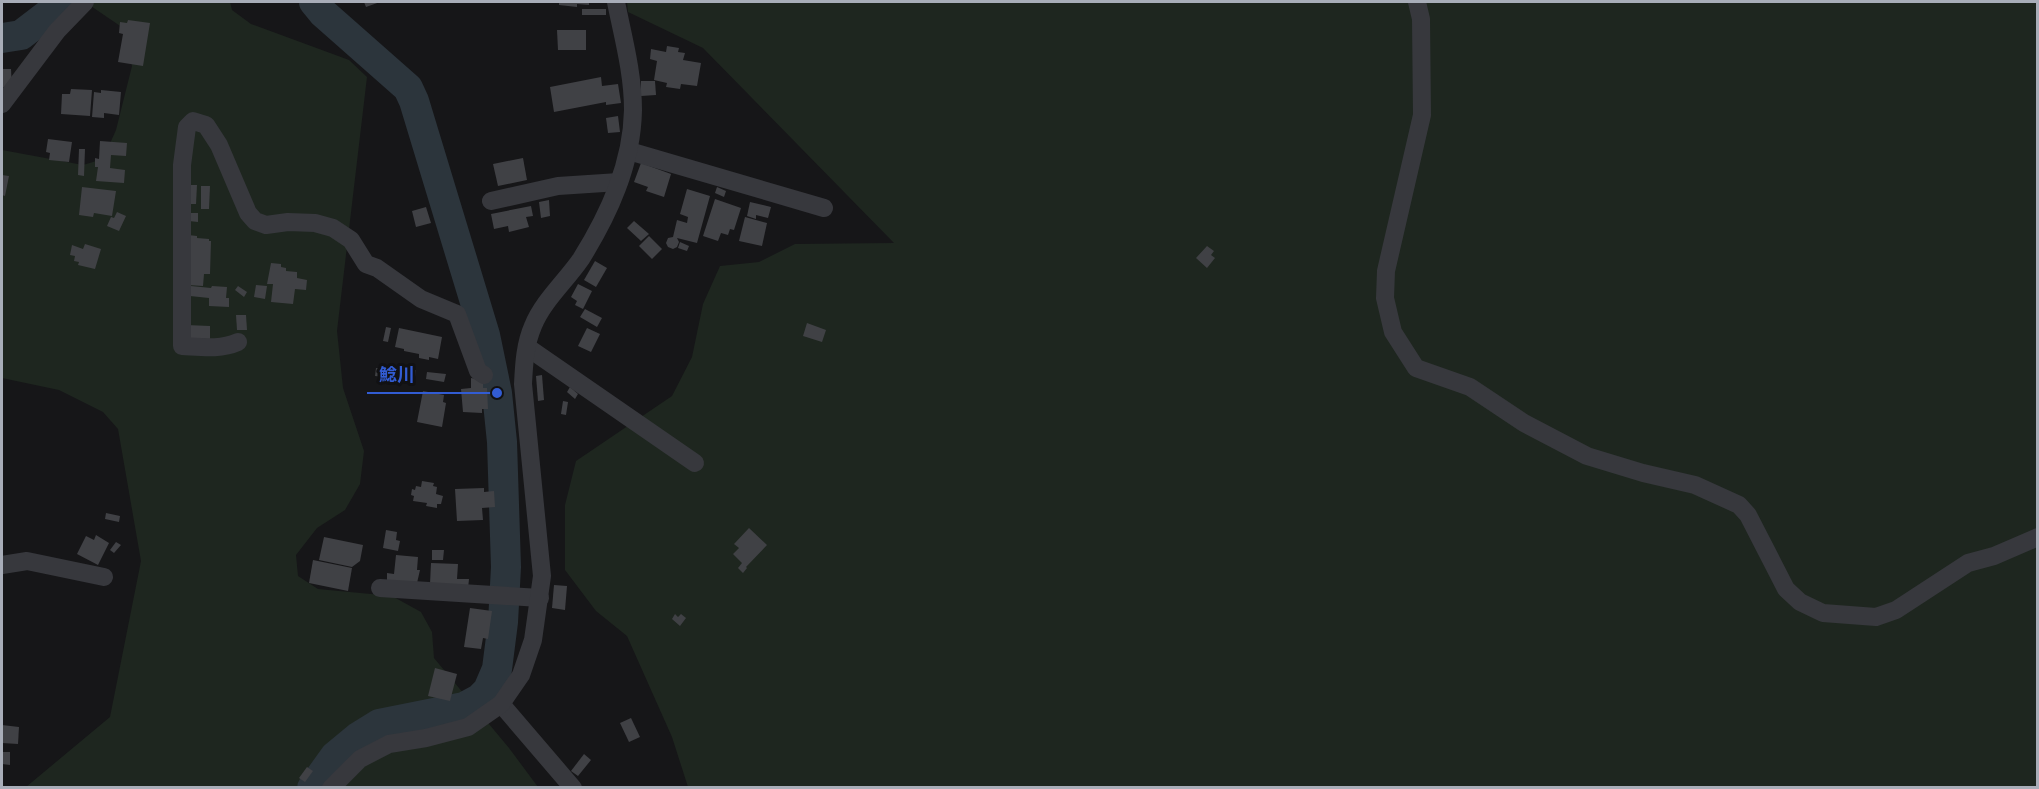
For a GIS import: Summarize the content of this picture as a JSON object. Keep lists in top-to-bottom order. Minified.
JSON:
{"places":["鯰川"]}
